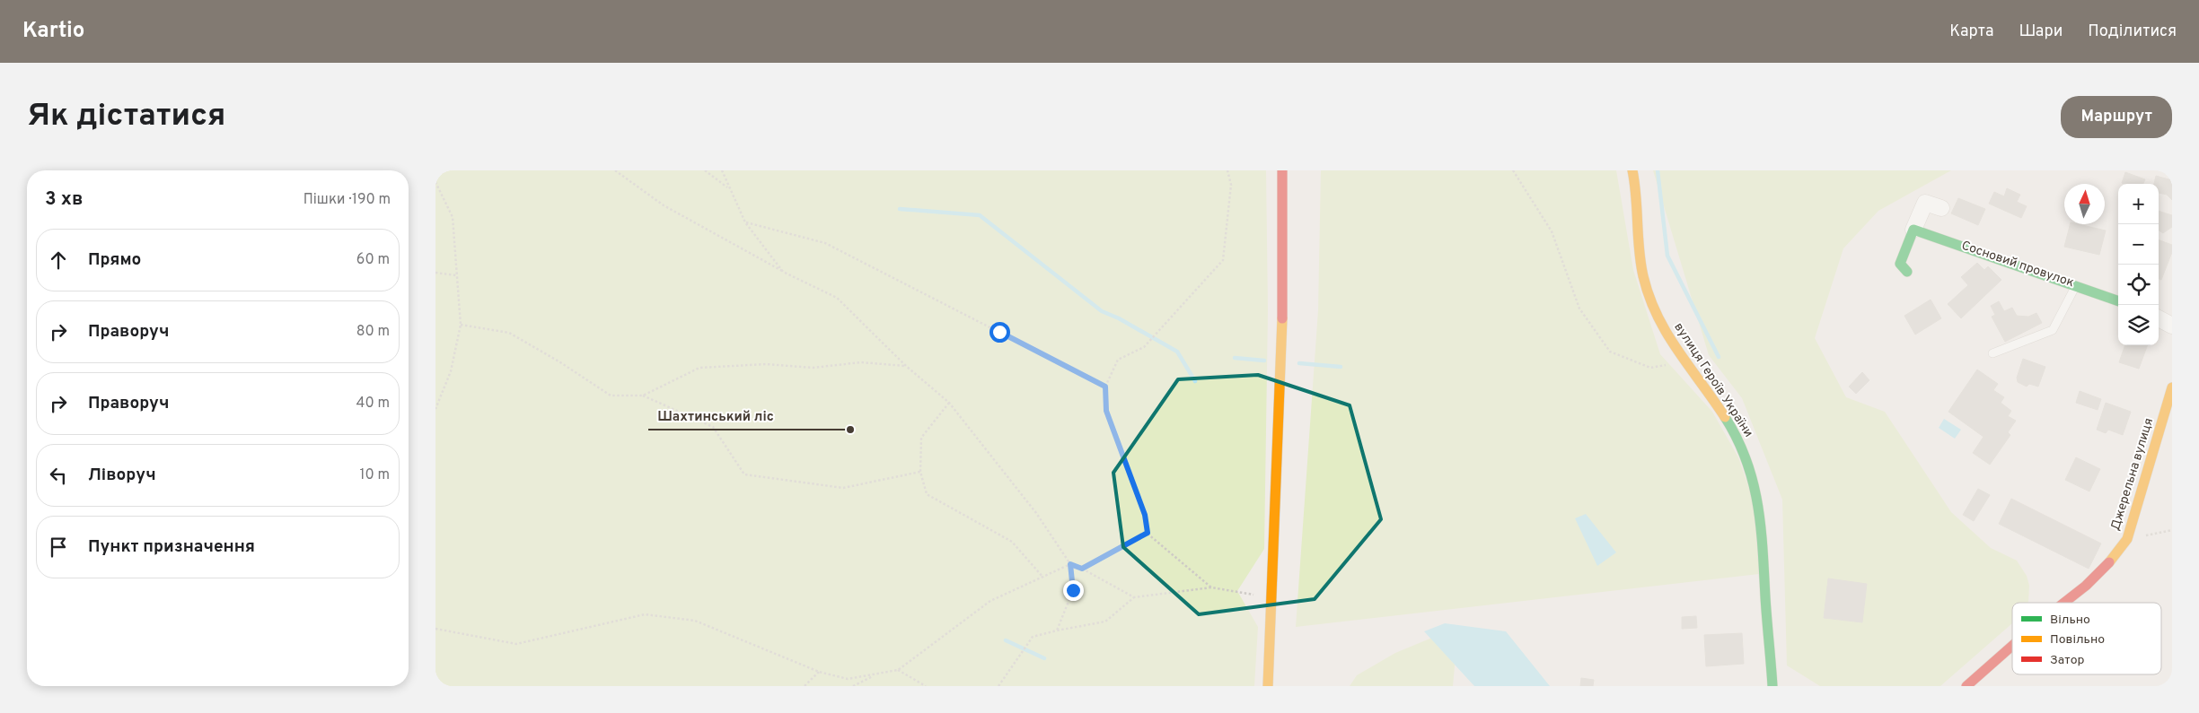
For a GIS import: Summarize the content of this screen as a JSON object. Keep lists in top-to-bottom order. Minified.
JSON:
{"streets":{"main road":["Сосновий провулок","вулиця Героїв України","Джерельна вулиця"]},"places":["Шахтинський ліс"],"legend":["Вільно","Повільно","Затор"],"north":"top","page":{"header":"Kartio","nav":["Карта","Шари","Поділитися"],"buttons":"Маршрут","title":"Як дістатися","heading":["3 хв","Пішки · 190 m"],"map_buttons":["+","−"],"list":[["Прямо","60 m"],["Праворуч","80 m"],["Праворуч","40 m"],["Ліворуч","10 m"],"Пункт призначення"]}}
